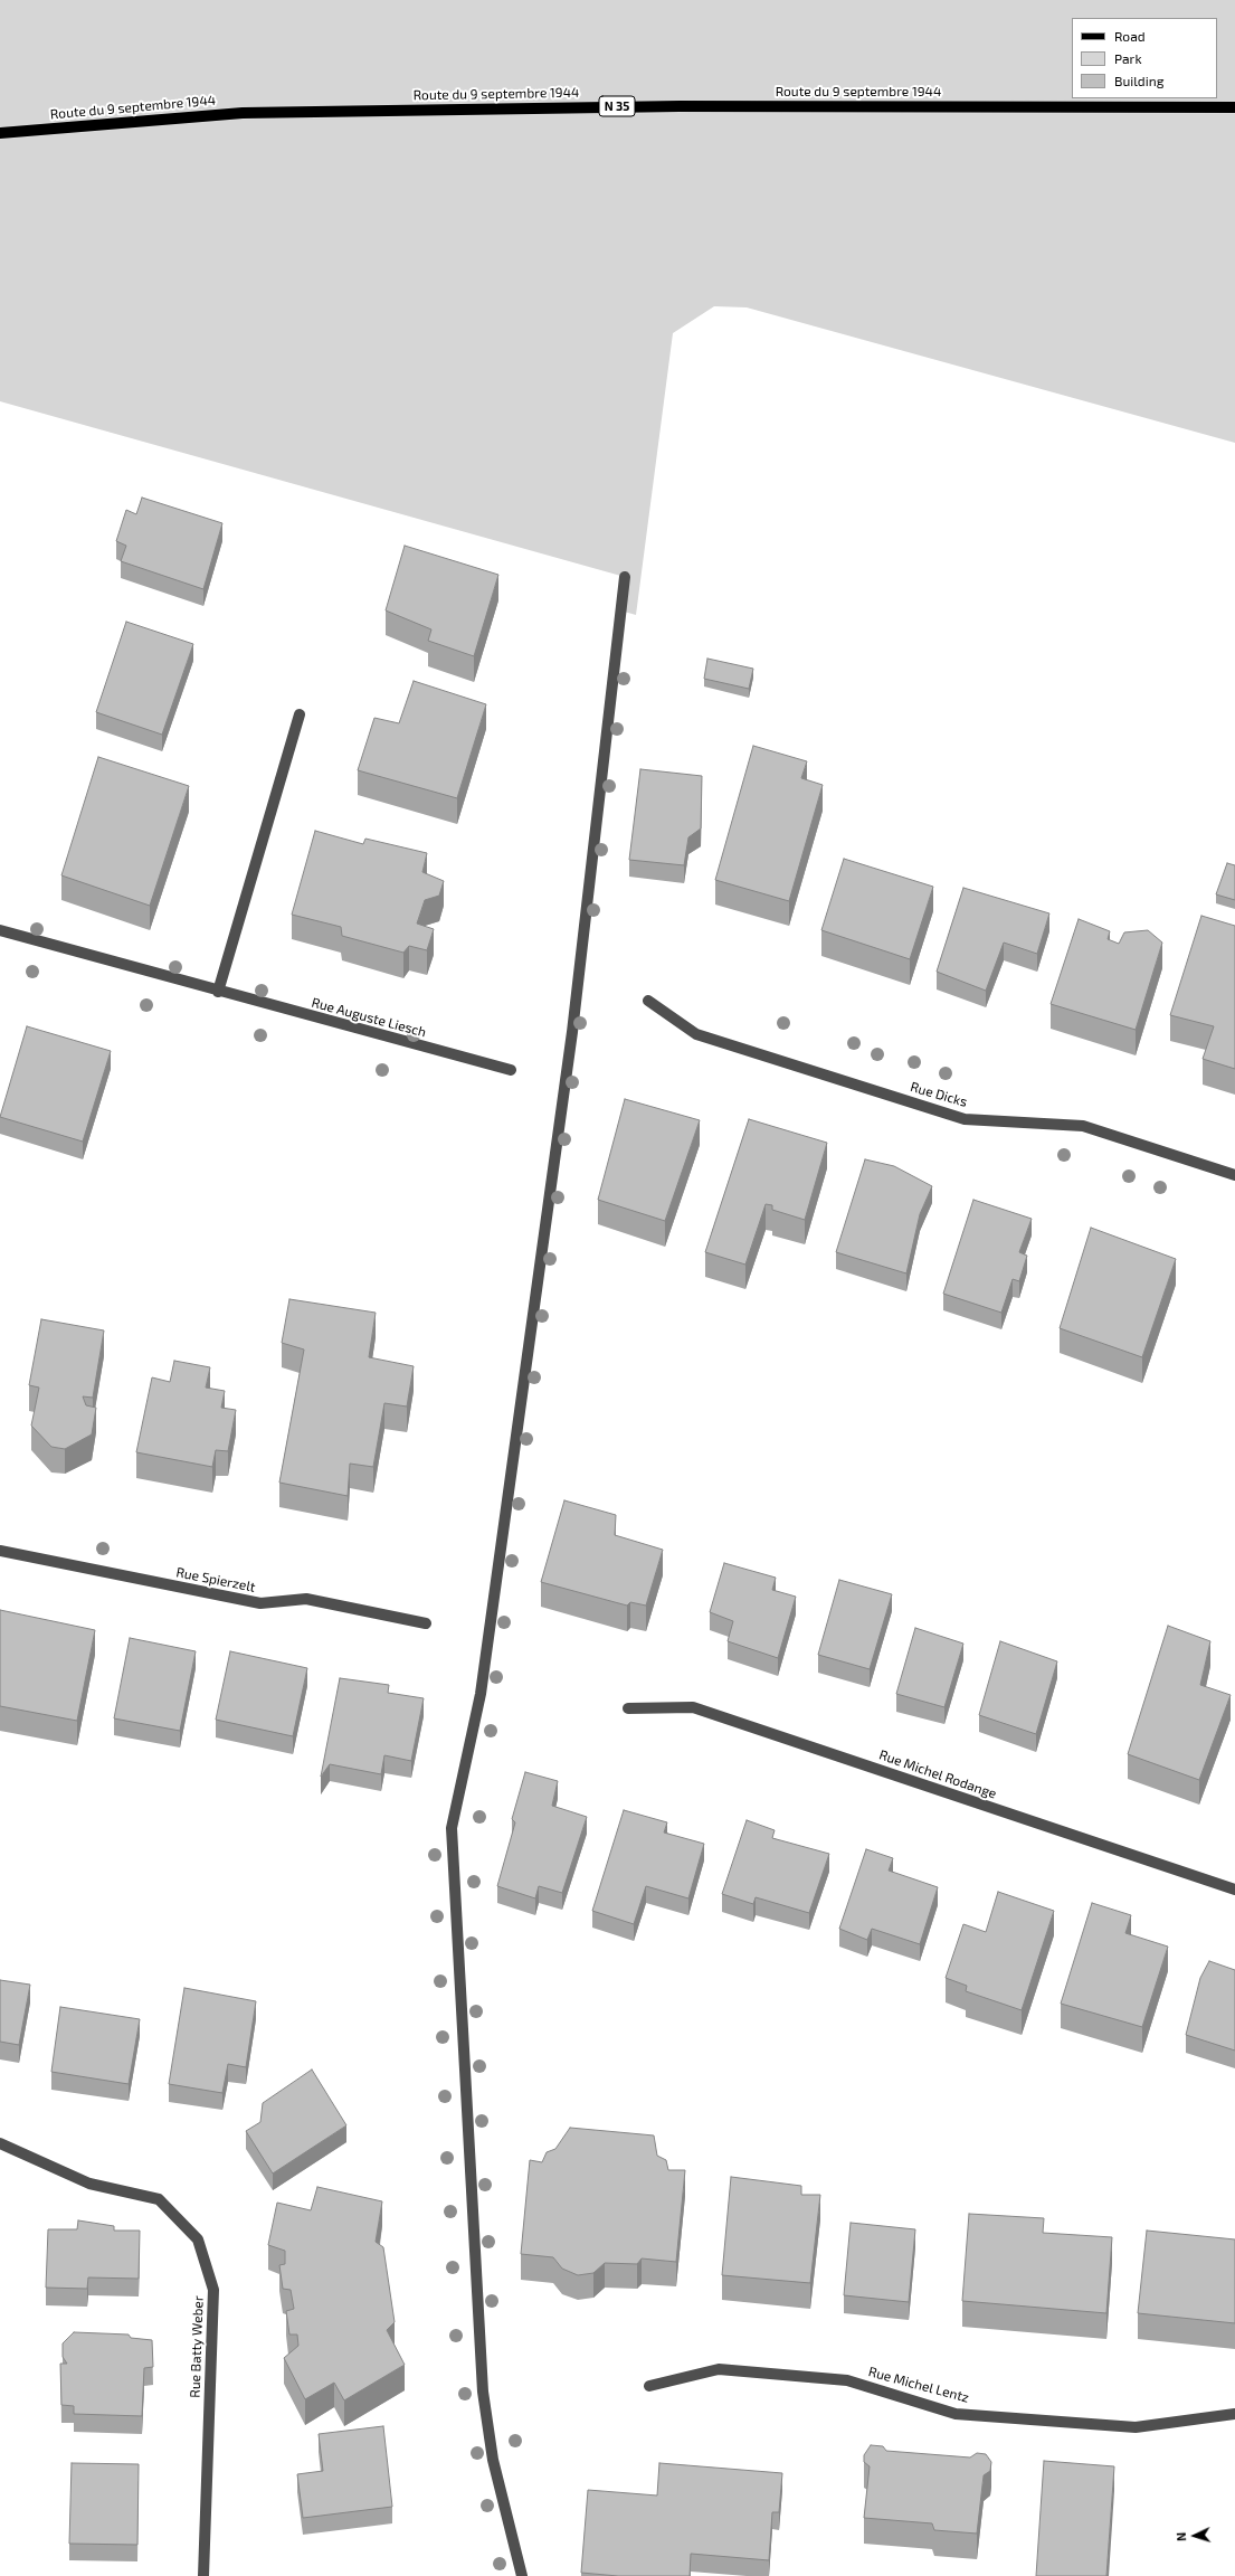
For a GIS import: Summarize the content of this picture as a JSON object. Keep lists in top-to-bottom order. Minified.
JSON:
{"streets":{"main road":["Route du 9 septembre 1944","N 35"],"street":["Rue Auguste Liesch","Rue Dicks","Rue Spierzelt","Rue Michel Rodange","Rue Batty Weber","Rue Michel Lentz"]},"legend":["Road","Park","Building"],"north":"left"}
